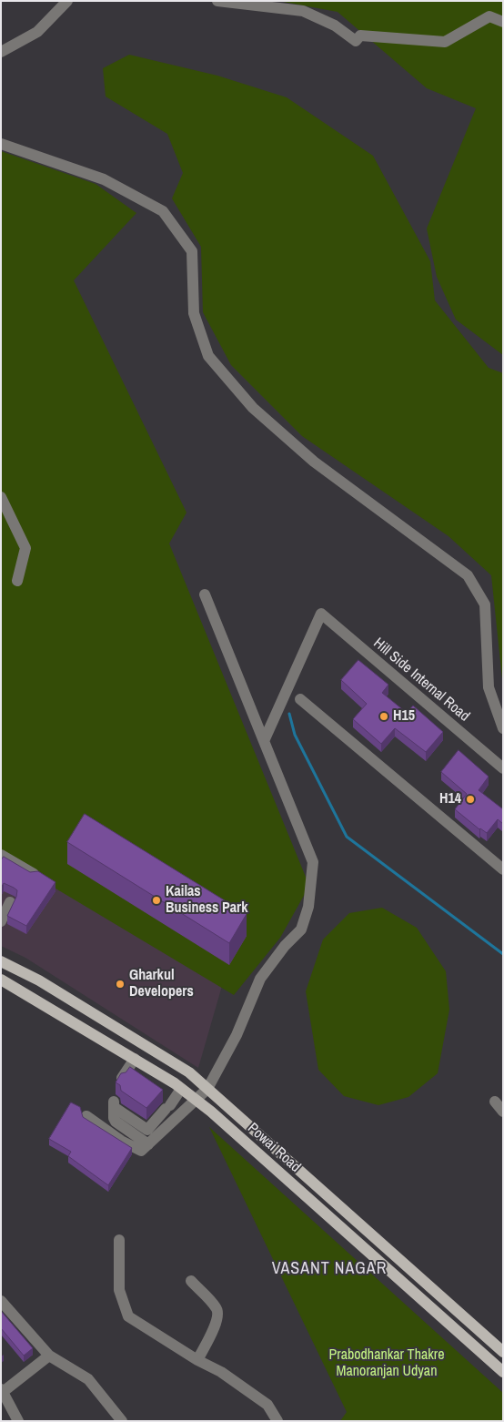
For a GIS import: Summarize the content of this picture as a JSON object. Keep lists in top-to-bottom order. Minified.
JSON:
{"streets":{"main road":["Powai Road"],"street":["Hill Side Internal Road"]},"districts":["VASANT NAGAR"],"parks":["Prabodhankar Thakre Manoranjan Udyan"],"places":["H15","H14","Kailas Business Park","Gharkul Developers"]}
